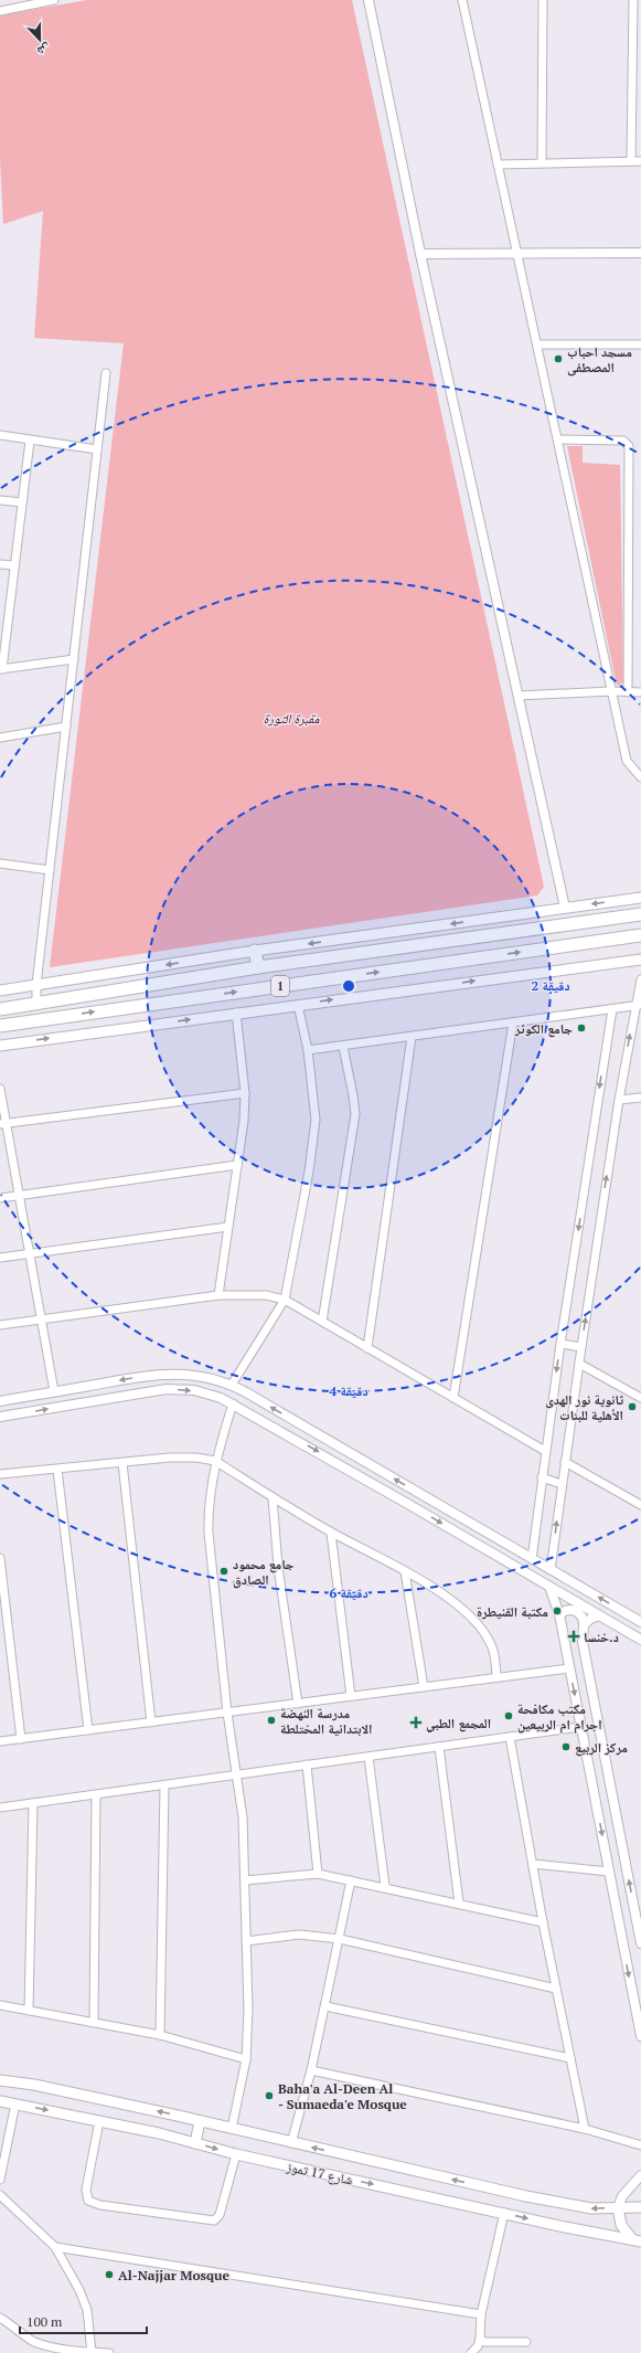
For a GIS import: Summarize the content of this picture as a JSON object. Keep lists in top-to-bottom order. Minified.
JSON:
{"streets":{"highway":["1"],"main road":["شارع 17 تموز"]},"parks":["مقبرة الثورة"],"places":{"other":["مسجد احباب المصطفى","جامع الكوثر","ثانوية نور الهدى الأهلية للبنات","جامع محمود الصادق","مكتبة القنيطرة","مكتب مكافحة اجرام ام الربيعين","مدرسة النهضة الابتدائية المختلطة","مركز الربيع","Baha'a Al-Deen Al - Sumaeda'e Mosque","Al-Najjar Mosque"],"health":["د.خنسا","المجمع الطبي"]},"scale_bar":"100 m","north":"bottom","rings":["2 دقيقة","4 دقيقة","6 دقيقة"]}
